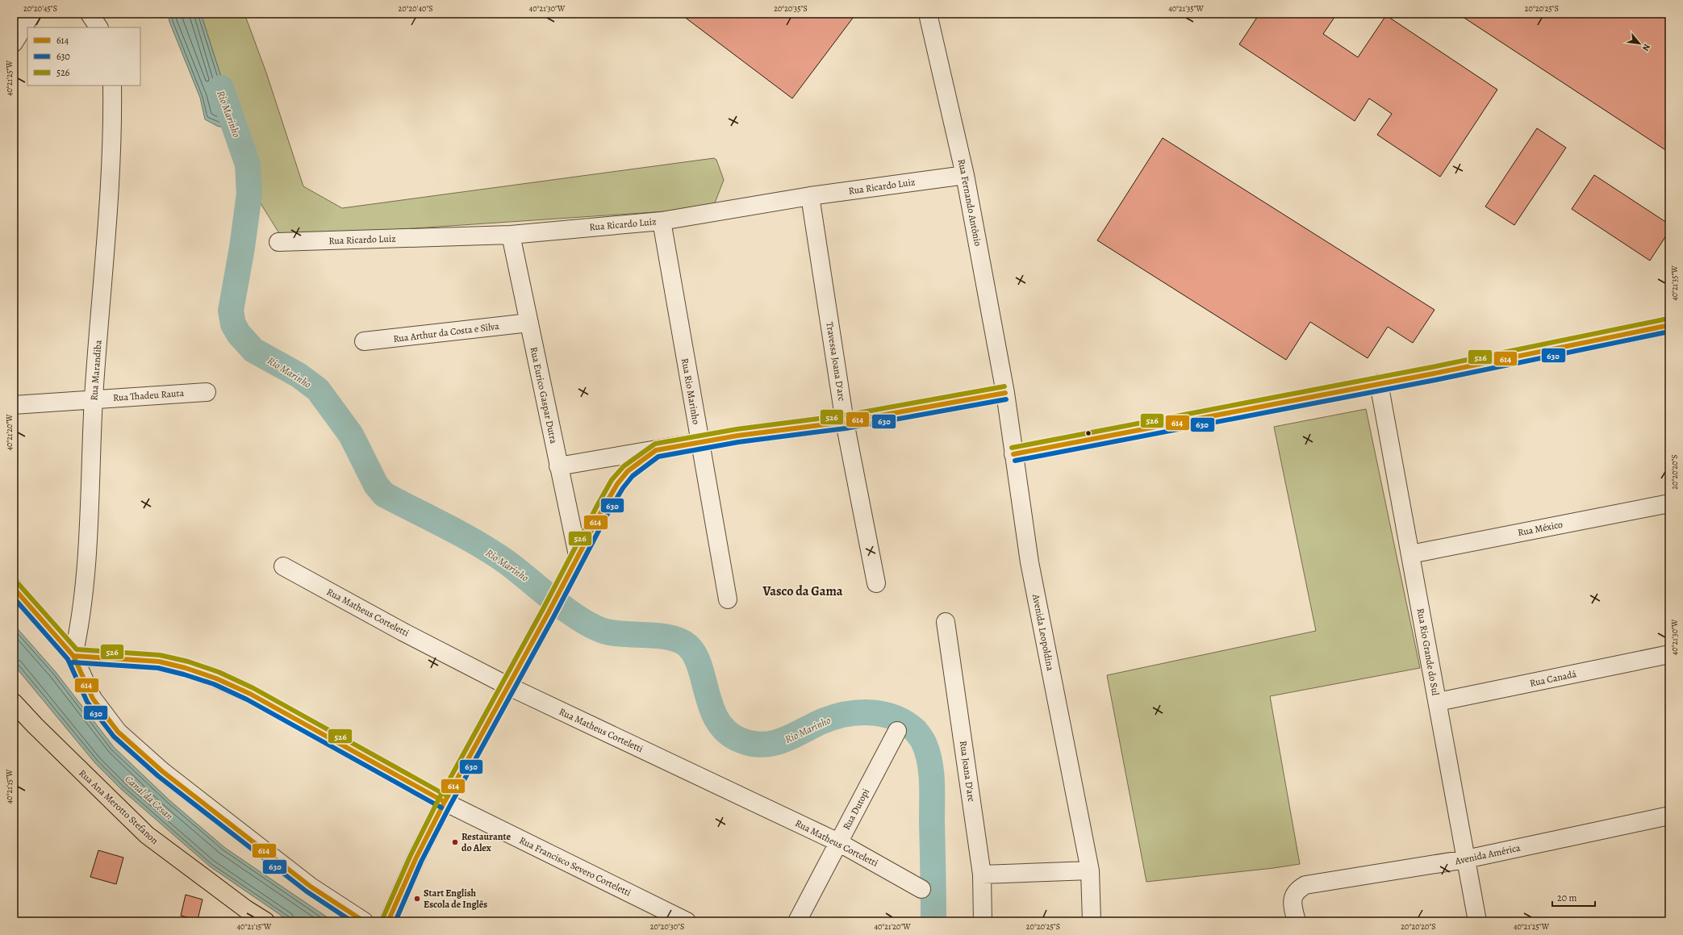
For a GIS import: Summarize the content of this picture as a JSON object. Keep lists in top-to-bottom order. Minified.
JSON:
{"streets":{"main road":["Rua Ana Merotto Stefanon"],"street":["Rua Ricardo Luiz","Rua Fernando Antônio","Rua Arthur da Costa e Silva","Travessa Joana D'arc","Rua Marandiba","Rua Rio Marinho","Rua Thadeu Rauta","Rua Eurico Gaspar Dutra","Rua México","Rua Matheus Corteletti","Avenida Leopoldina","Rua Rio Grande do Sul","Rua Canadá","Rua Joana D'arc","Rua Dutopi","Avenida América","Rua Francisco Severo Corteletti"]},"crossings":[["Rua Ricardo Luiz","Rua Fernando Antônio"],["Rua Ricardo Luiz","Travessa Joana D'arc"],["Rua Ricardo Luiz","Rua Rio Marinho"],["Rua Ricardo Luiz","Rua Eurico Gaspar Dutra"],["Rua Fernando Antônio","Avenida Leopoldina"],["Rua Arthur da Costa e Silva","Rua Eurico Gaspar Dutra"],["Rua Marandiba","Rua Thadeu Rauta"],["Rua Marandiba","Rua Francisco Severo Corteletti"],["Rua México","Rua Rio Grande do Sul"],["Rua Matheus Corteletti","Rua Dutopi"],["Rua Rio Grande do Sul","Rua Canadá"],["Rua Rio Grande do Sul","Avenida América"]],"districts":["Vasco da Gama"],"water":["Rio Marinho","Canal da Cesan"],"places":["Restaurante do Alex","Start English Escola de Inglês"],"lines":["transit line 526","transit line 614","transit line 630"],"legend":["614","630","526"],"scale_bar":"20 m","north":"bottom right","coordinates":["20°20'45\"S","20°20'40\"S","40°21'30\"W","20°20'35\"S","40°21'35\"W","20°20'25\"S","40°21'25\"W","40°21'20\"W","20°20'20\"S","40°21'15\"W","20°20'30\"S"]}
